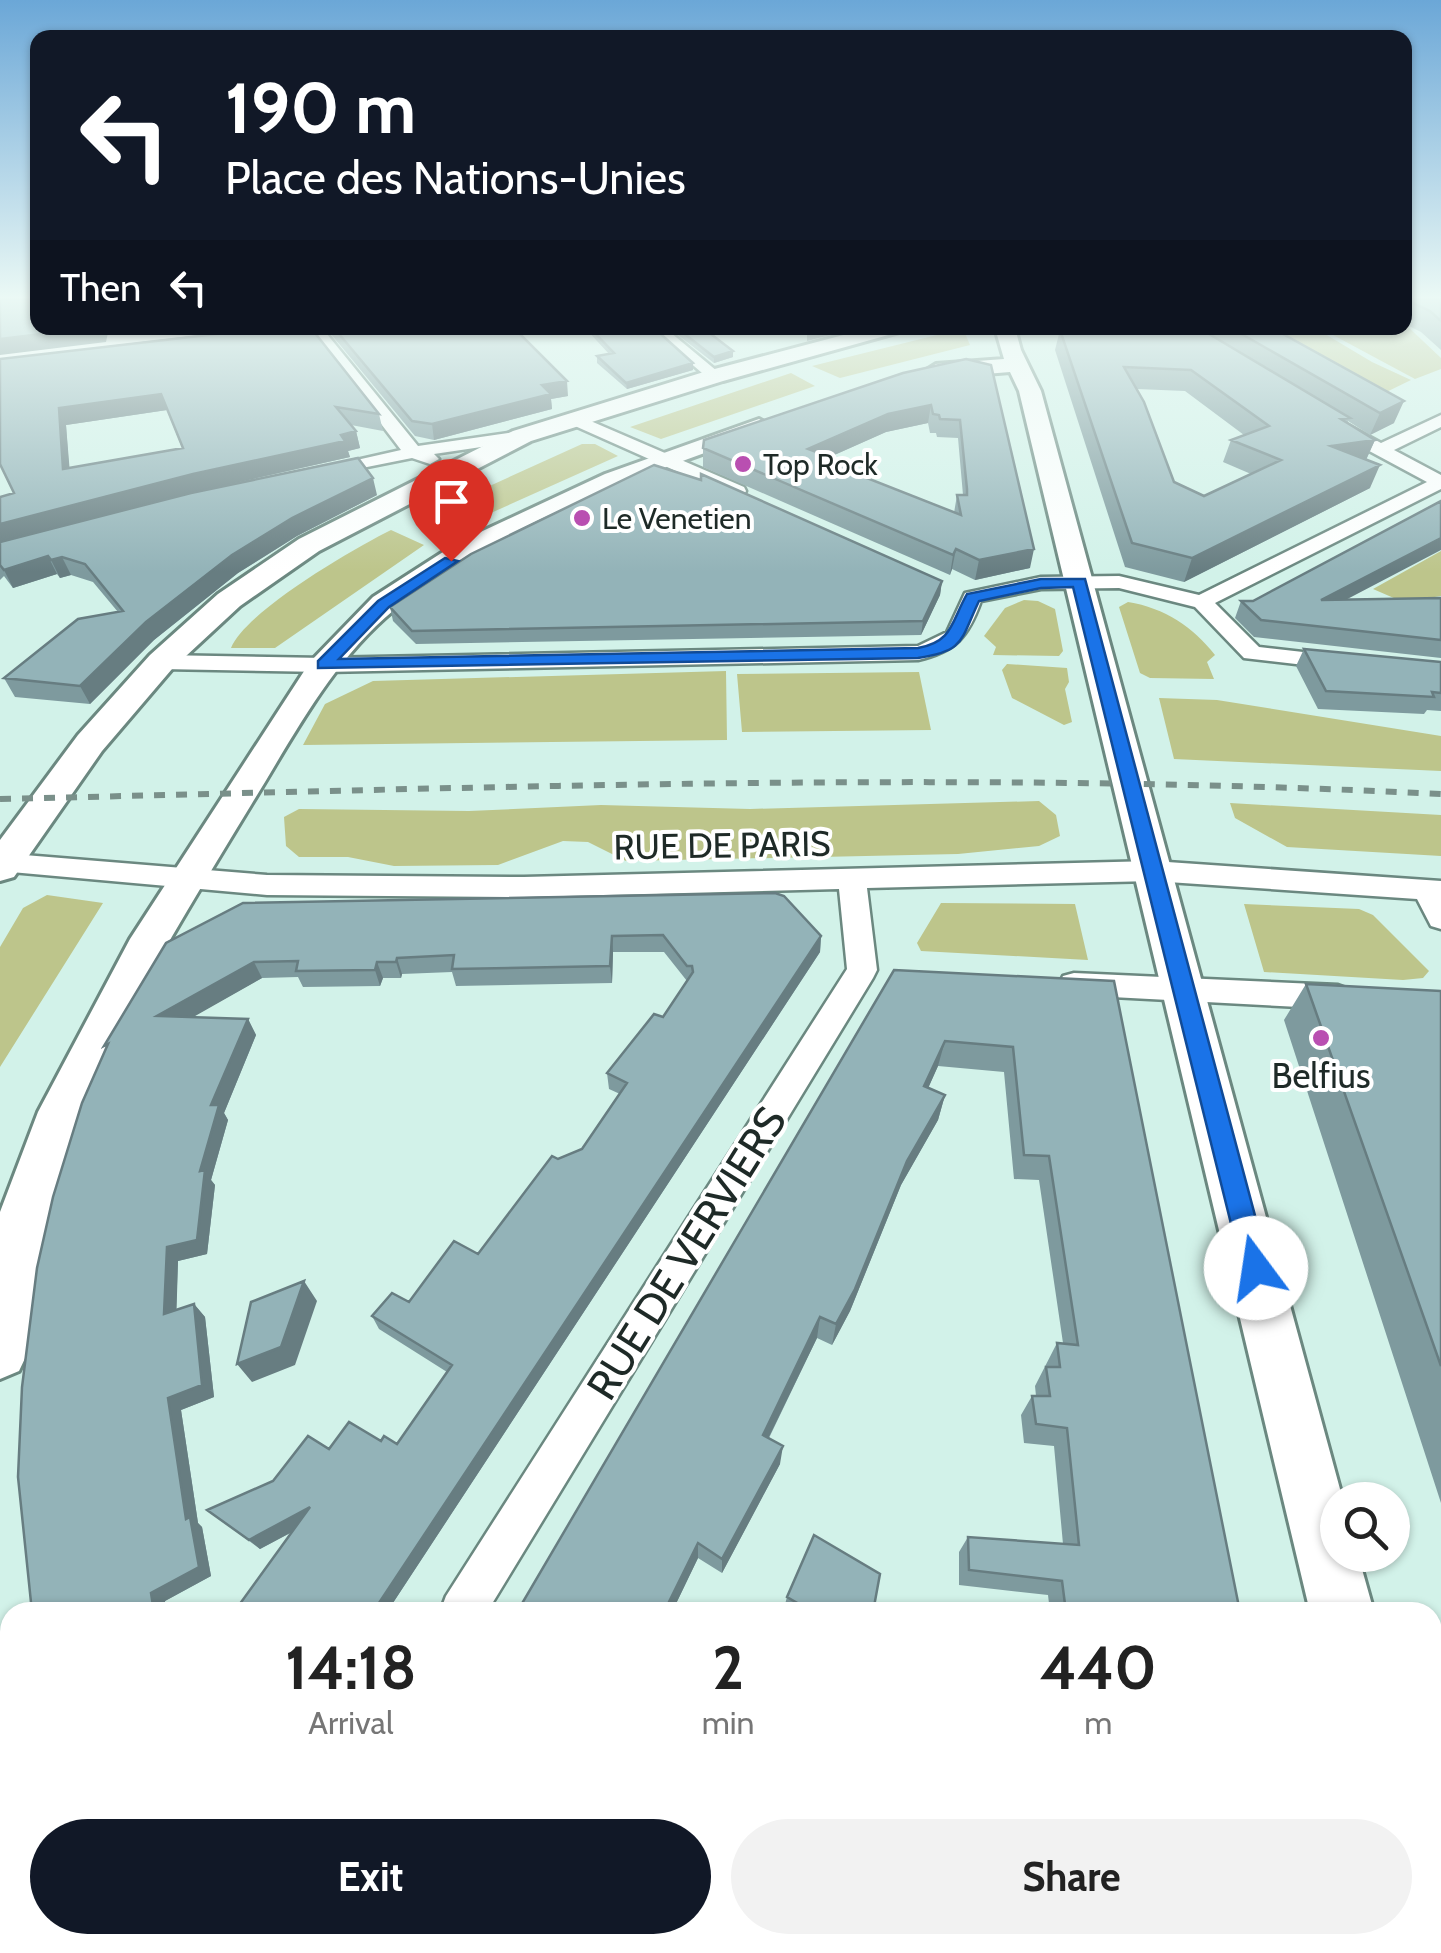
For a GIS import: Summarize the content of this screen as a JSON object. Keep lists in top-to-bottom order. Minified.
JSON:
{"streets":{"street":["RUE DE PARIS","RUE DE VERVIERS"]},"places":["Top Rock","Le Venetien","Belfius"],"page":{"turn":["190 m","Place des Nations-Unies"],"then":"Then","eta":["14:18","Arrival","2","min","440","m"],"buttons":["Exit","Share"]}}
